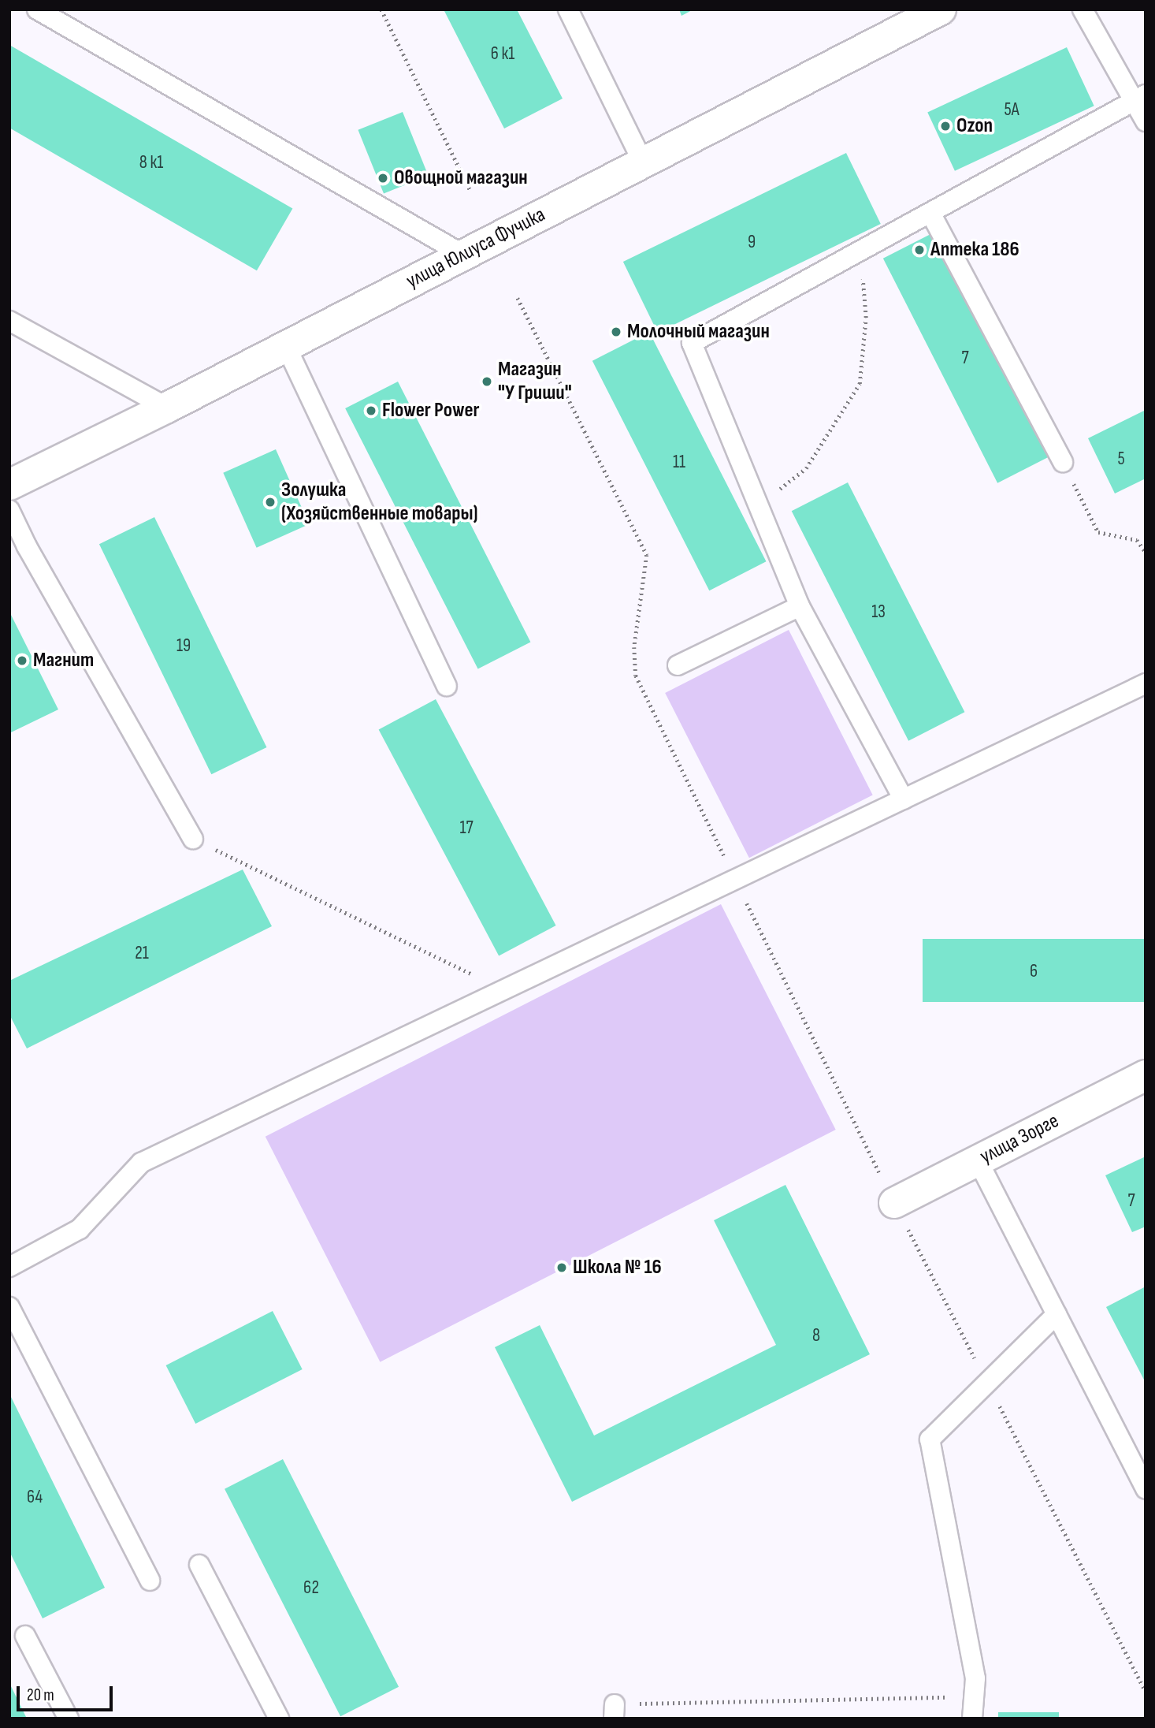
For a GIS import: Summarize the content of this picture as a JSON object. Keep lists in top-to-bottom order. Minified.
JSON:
{"streets":{"street":["улица Юлиуса Фучика","улица Зорге"]},"places":["Ozon","Овощной магазин","Аптека 186","Молочный магазин","Магазин \"У Гриши\"","Flower Power","Золушка (Хозяйственные товары)","Магнит","Школа № 16"],"house_numbers":["6 к1","5А","8 к1","9","7","5","11","13","19","17","21","6","7","8","64","62"],"scale_bar":"20 m"}
